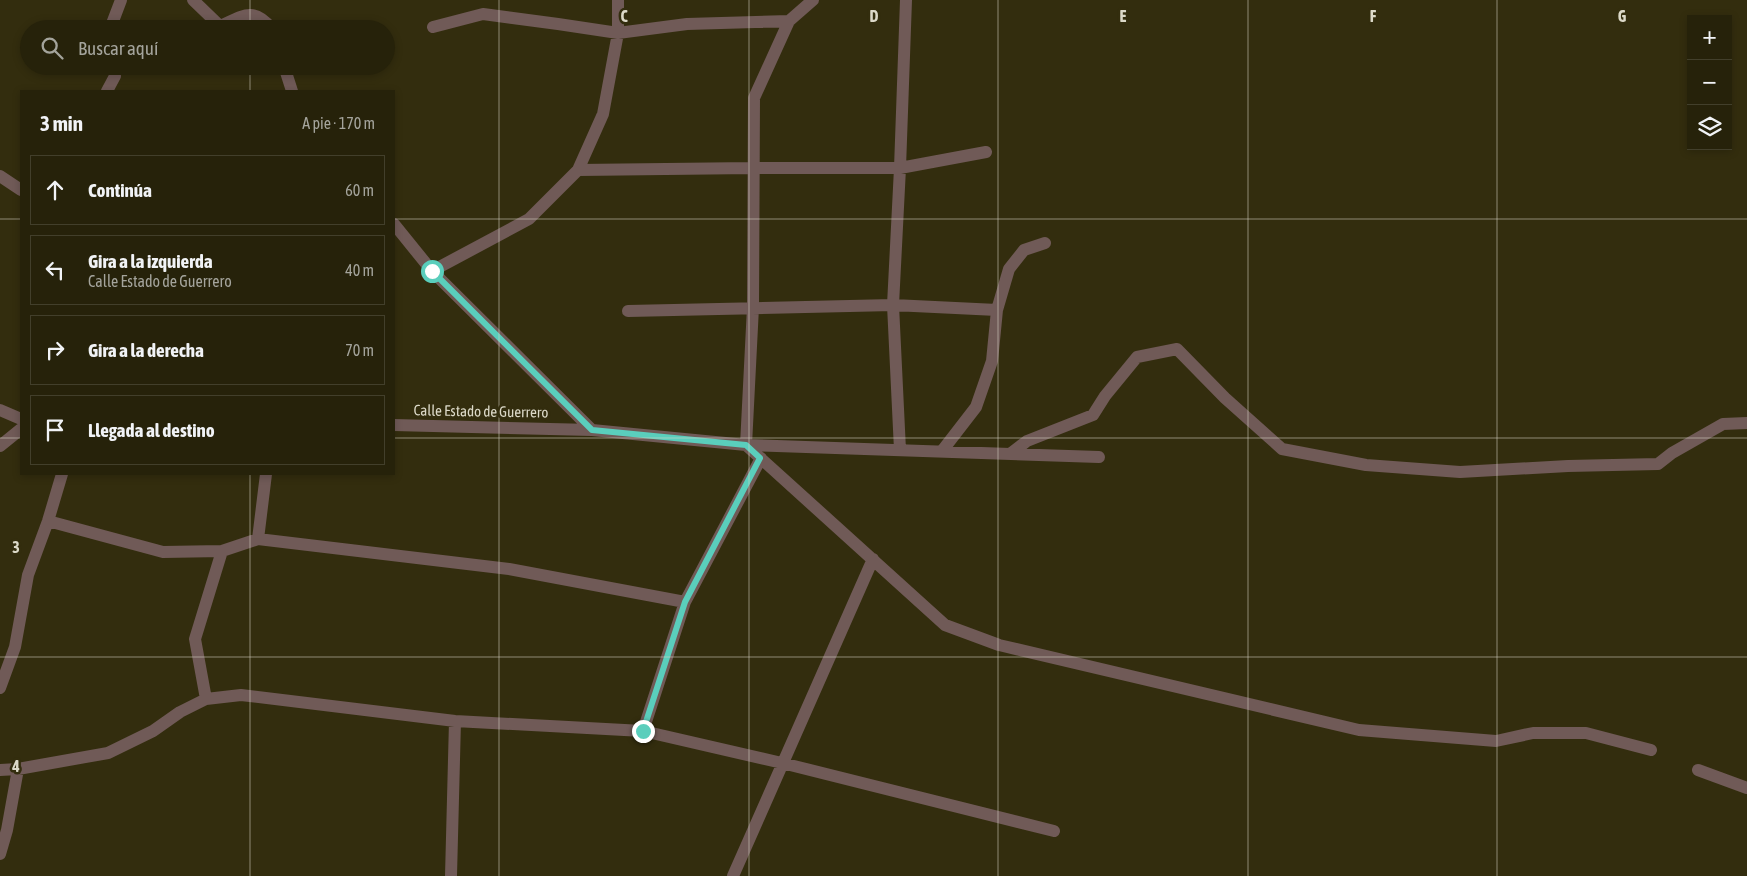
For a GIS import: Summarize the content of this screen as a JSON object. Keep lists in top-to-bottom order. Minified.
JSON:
{"streets":{"street":["Calle Estado de Guerrero"]},"page":{"map_buttons":["+","−"],"search":"Buscar aquí","heading":["3 min","A pie · 170 m"],"list":[["Continúa","60 m"],["Gira a la izquierda","Calle Estado de Guerrero","40 m"],["Gira a la derecha","70 m"],"Llegada al destino"]},"grid":{"columns":["C","D","E","F","G"],"rows":["3","4"]}}
